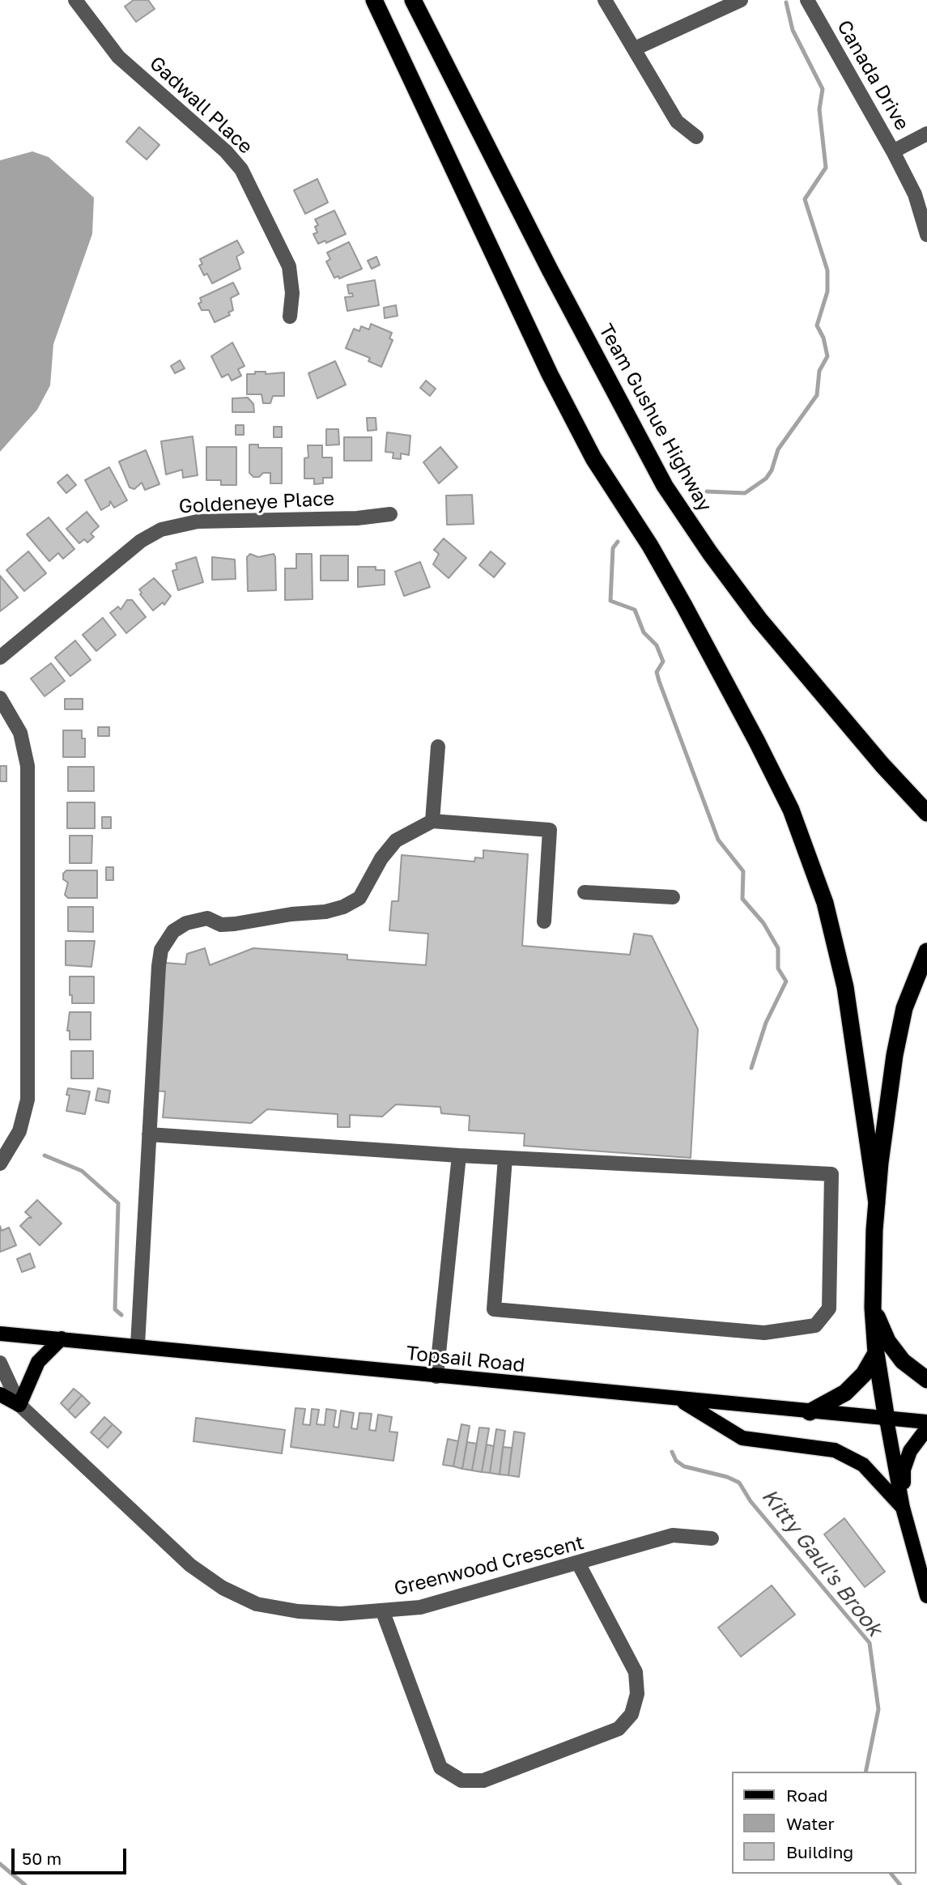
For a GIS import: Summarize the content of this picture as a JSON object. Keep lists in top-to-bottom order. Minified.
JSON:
{"streets":{"highway":["Team Gushue Highway"],"main road":["Topsail Road"],"street":["Canada Drive","Gadwall Place","Goldeneye Place","Greenwood Crescent"]},"water":["Kitty Gaul's Brook"],"legend":["Road","Water","Building"],"scale_bar":"50 m"}
